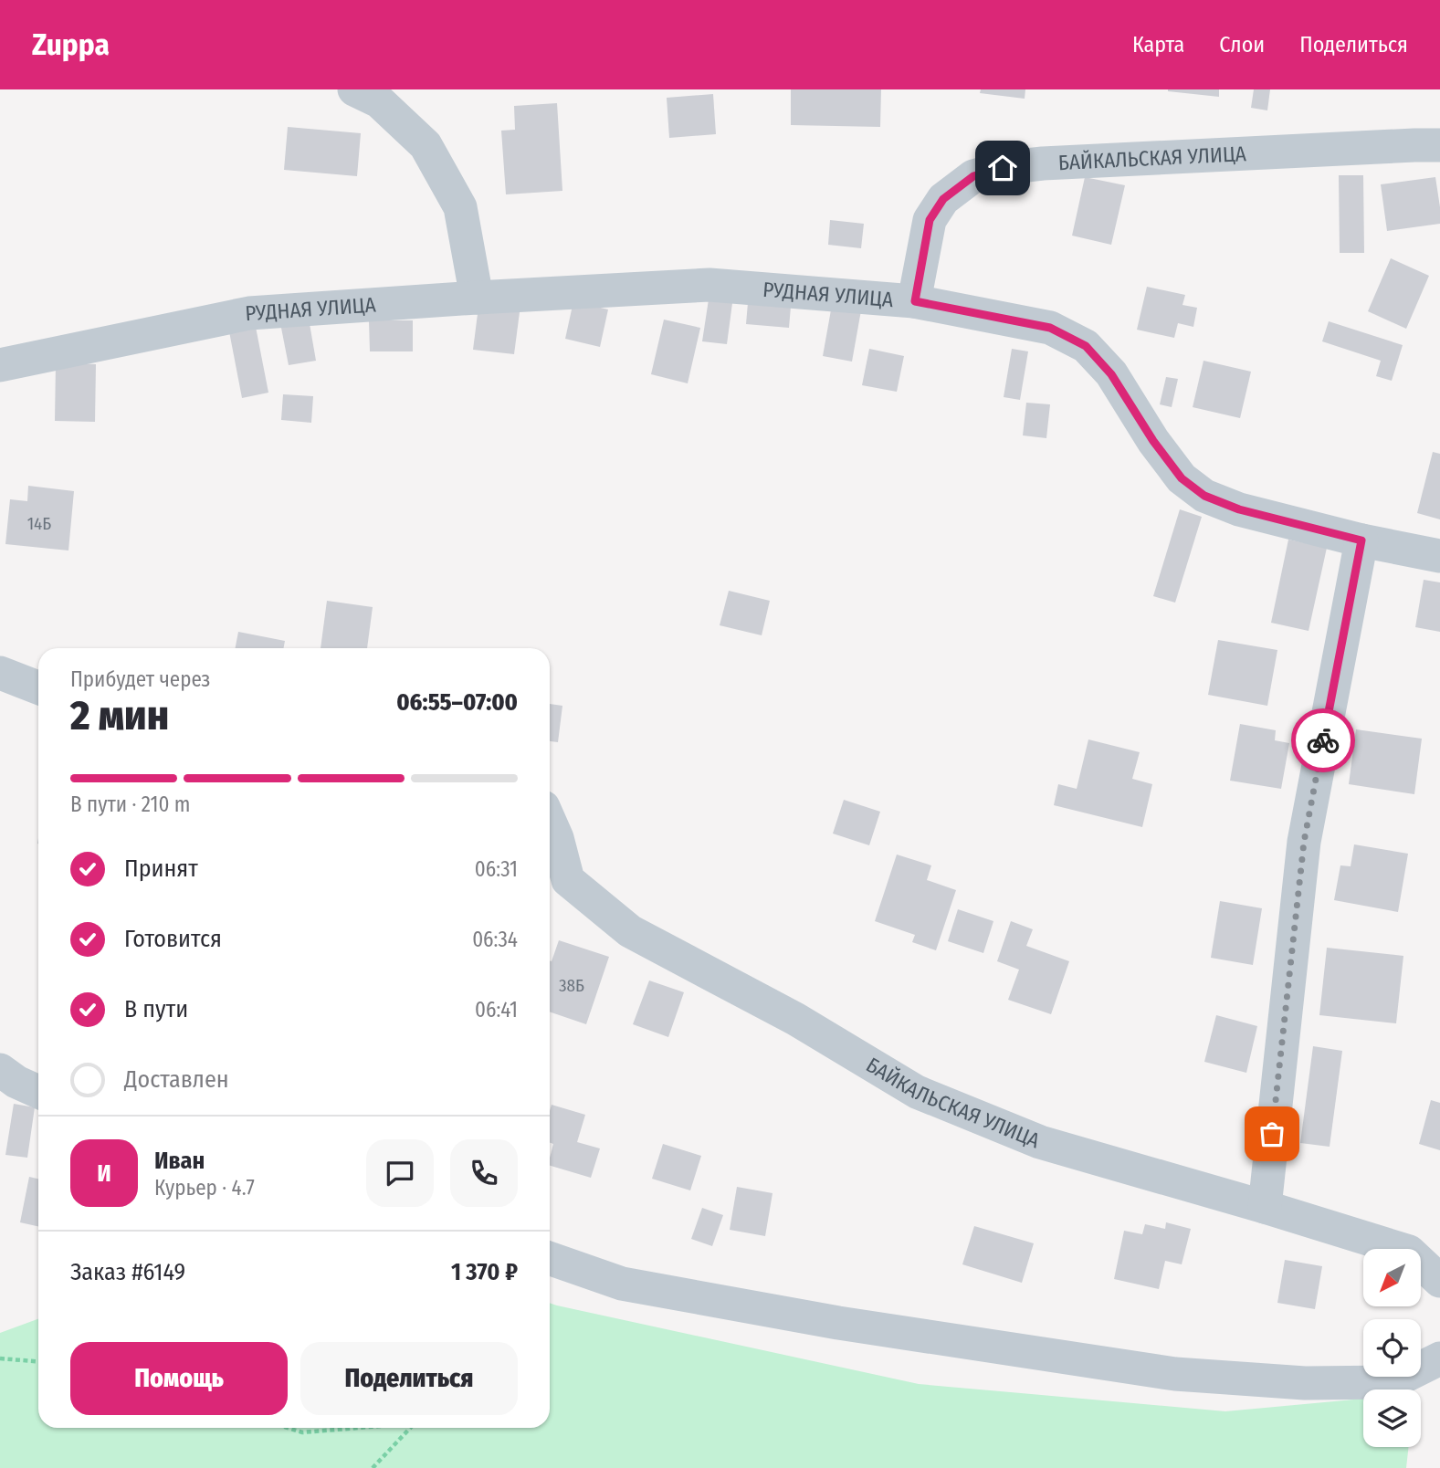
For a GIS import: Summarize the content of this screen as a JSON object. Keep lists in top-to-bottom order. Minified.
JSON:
{"streets":{"street":["БАЙКАЛЬСКАЯ УЛИЦА","РУДНАЯ УЛИЦА"]},"crossings":[["БАЙКАЛЬСКАЯ УЛИЦА","РУДНАЯ УЛИЦА"]],"house_numbers":["14Б","38Б"],"north":"bottom left","page":{"header":"Zuppa","nav":["Карта","Слои","Поделиться"],"heading":["2 мин","Прибудет через","06:55–07:00"],"panel":["Иван","Курьер · 4.7","Заказ #6149","1 370 ₽"],"bar":"В пути · 210 m","list":[["Принят","06:31"],["Готовится","06:34"],["В пути","06:41"],"Доставлен"],"round":"И","buttons":["Помощь","Поделиться"]}}
